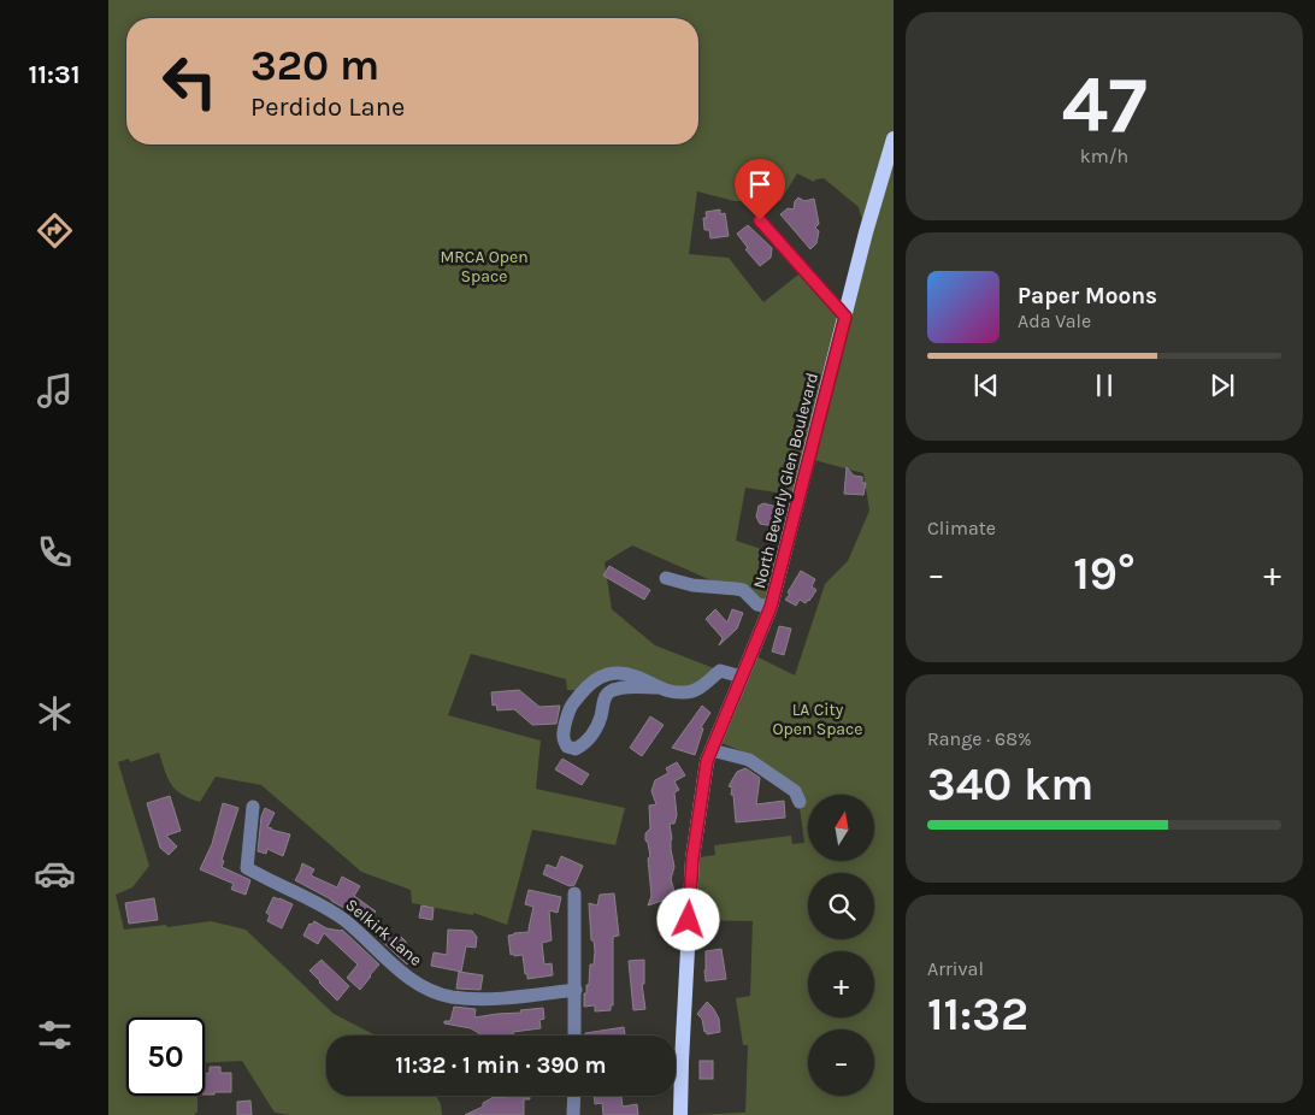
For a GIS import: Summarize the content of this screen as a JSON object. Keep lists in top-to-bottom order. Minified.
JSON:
{"streets":{"main road":["North Beverly Glen Boulevard"],"street":["Selkirk Lane"]},"parks":["MRCA Open Space","LA City Open Space"],"north":"top","page":{"tabs":"11:31","tile":[["47","km/h"],"Climate",["Range · 68%","340 km"],["Arrival","11:32"]],"turn":["320 m","Perdido Lane"],"song":["Paper Moons","Ada Vale"],"heat":["−","19°","+"],"map_buttons":["+","−"],"limit":"50","trip":"11:32 · 1 min · 390 m"}}
